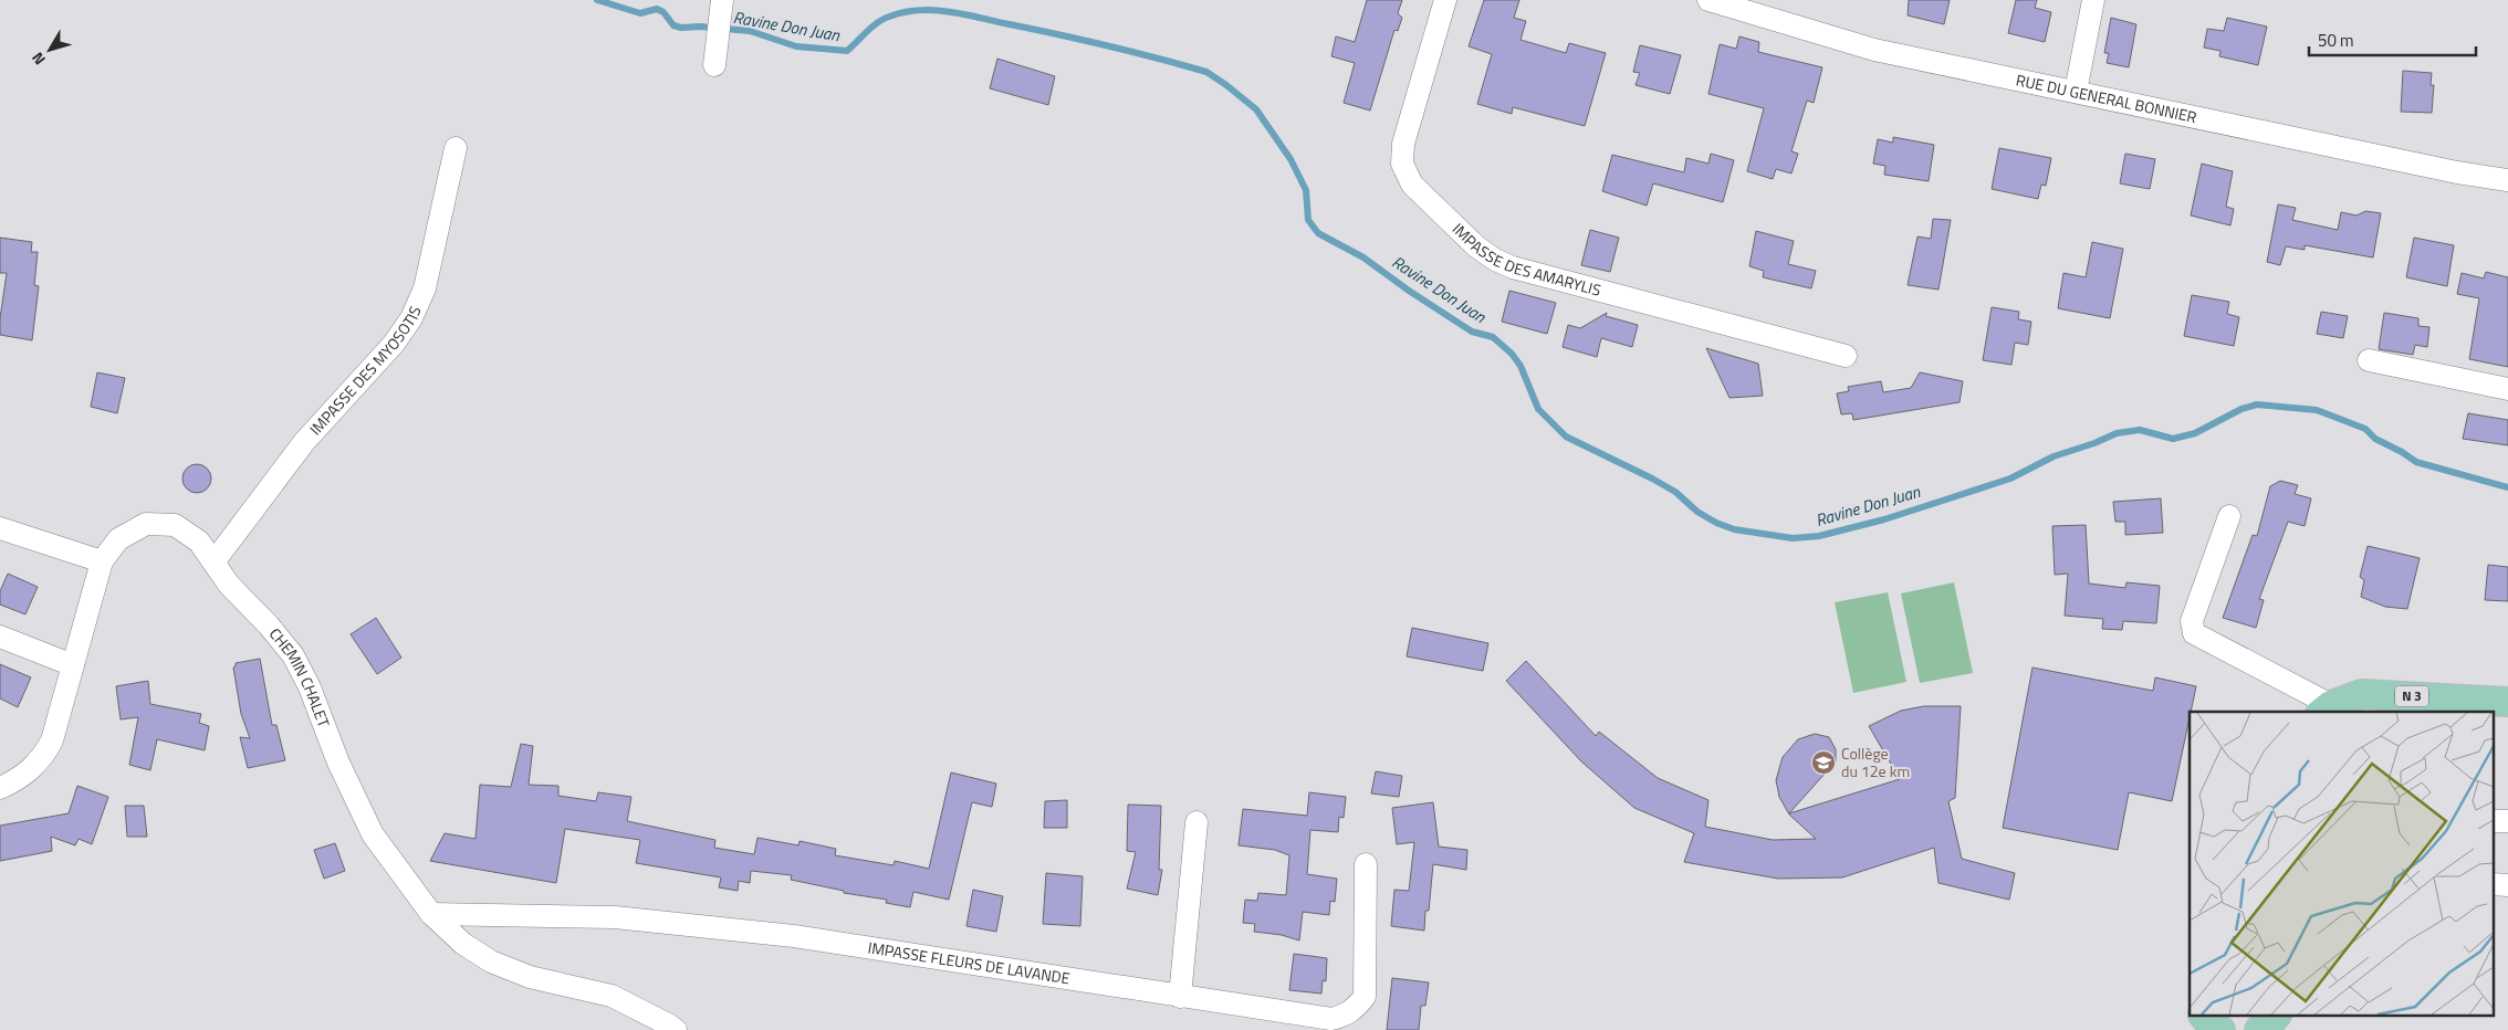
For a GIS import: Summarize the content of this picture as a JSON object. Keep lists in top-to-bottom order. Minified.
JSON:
{"streets":{"main road":["N 3"],"street":["RUE DU GENERAL BONNIER","IMPASSE DES AMARYLIS","IMPASSE DES MYOSOTIS","CHEMIN CHALET","IMPASSE FLEURS DE LAVANDE"]},"crossings":[["IMPASSE DES MYOSOTIS","CHEMIN CHALET"],["CHEMIN CHALET","IMPASSE FLEURS DE LAVANDE"]],"water":["Ravine Don Juan"],"places":{"school or university":["Collège du 12e km"]},"scale_bar":"50 m","north":"bottom left"}
